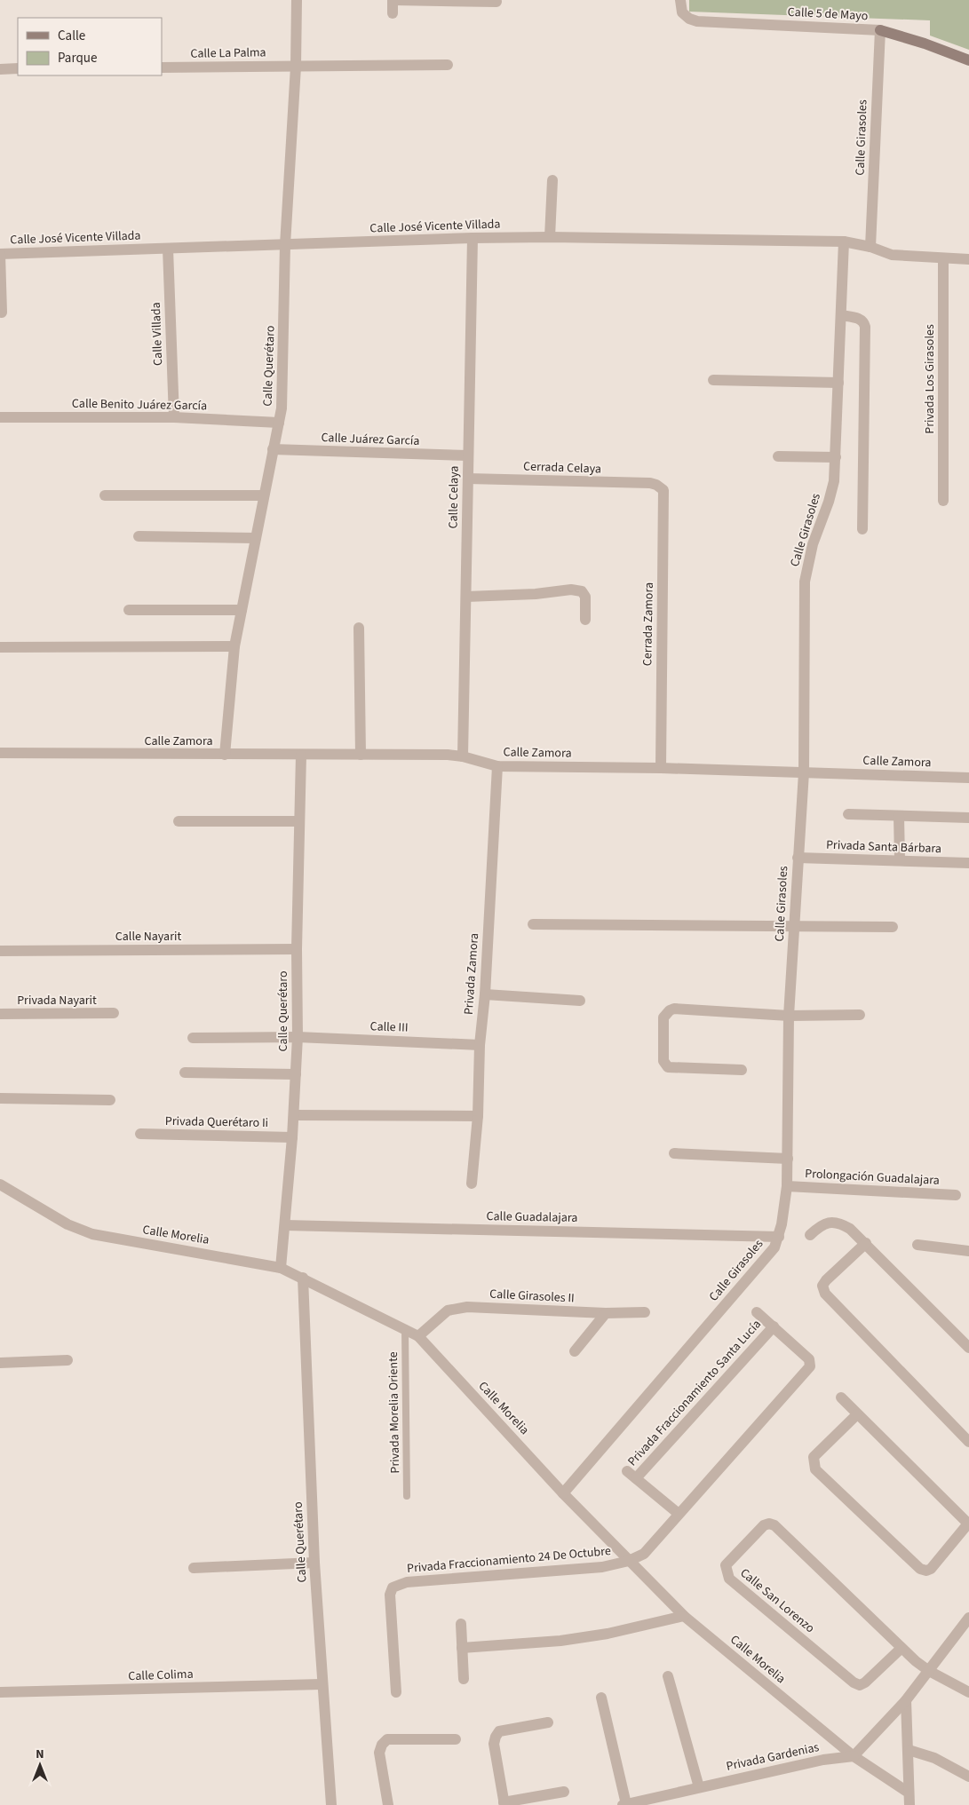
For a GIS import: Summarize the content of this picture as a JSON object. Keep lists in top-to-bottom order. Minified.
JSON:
{"streets":{"street":["Calle 5 de Mayo","Calle La Palma","Calle Girasoles","Calle José Vicente Villada","Calle Villada","Calle Querétaro","Privada Los Girasoles","Calle Benito Juárez García","Calle Juárez García","Cerrada Celaya","Calle Celaya","Cerrada Zamora","Calle Zamora","Privada Santa Bárbara","Calle Nayarit","Privada Zamora","Privada Nayarit","Calle III","Privada Querétaro Ii","Prolongación Guadalajara","Calle Guadalajara","Calle Morelia","Calle Girasoles II","Privada Fraccionamiento Santa Lucía","Privada Fraccionamiento 24 De Octubre","Calle San Lorenzo","Calle Colima","Privada Gardenias"],"lane":["Privada Morelia Oriente"]},"crossings":[["Calle 5 de Mayo","Calle Girasoles"],["Calle La Palma","Calle Querétaro"],["Calle Girasoles","Calle José Vicente Villada"],["Calle Girasoles","Calle Zamora"],["Calle Girasoles","Privada Santa Bárbara"],["Calle Girasoles","Prolongación Guadalajara"],["Calle Girasoles","Calle Guadalajara"],["Calle Girasoles","Calle Morelia"],["Calle José Vicente Villada","Calle Villada"],["Calle José Vicente Villada","Calle Querétaro"],["Calle José Vicente Villada","Privada Los Girasoles"],["Calle José Vicente Villada","Calle Celaya"],["Calle Villada","Calle Benito Juárez García"],["Calle Querétaro","Calle Benito Juárez García"],["Calle Querétaro","Calle Juárez García"],["Calle Querétaro","Calle Zamora"],["Calle Querétaro","Calle Nayarit"],["Calle Querétaro","Calle III"],["Calle Querétaro","Privada Querétaro Ii"],["Calle Querétaro","Calle Guadalajara"],["Calle Querétaro","Calle Morelia"],["Calle Querétaro","Calle Colima"],["Calle Juárez García","Calle Celaya"],["Cerrada Celaya","Calle Celaya"],["Cerrada Celaya","Cerrada Zamora"],["Calle Celaya","Calle Zamora"],["Cerrada Zamora","Calle Zamora"],["Calle Zamora","Privada Zamora"],["Privada Zamora","Calle III"],["Calle Morelia","Calle Girasoles II"],["Calle Morelia","Privada Fraccionamiento Santa Lucía"],["Calle Morelia","Privada Morelia Oriente"],["Calle Morelia","Privada Fraccionamiento 24 De Octubre"],["Calle Morelia","Privada Gardenias"],["Privada Fraccionamiento Santa Lucía","Privada Fraccionamiento 24 De Octubre"]],"legend":["Calle","Parque"],"north":"top"}
